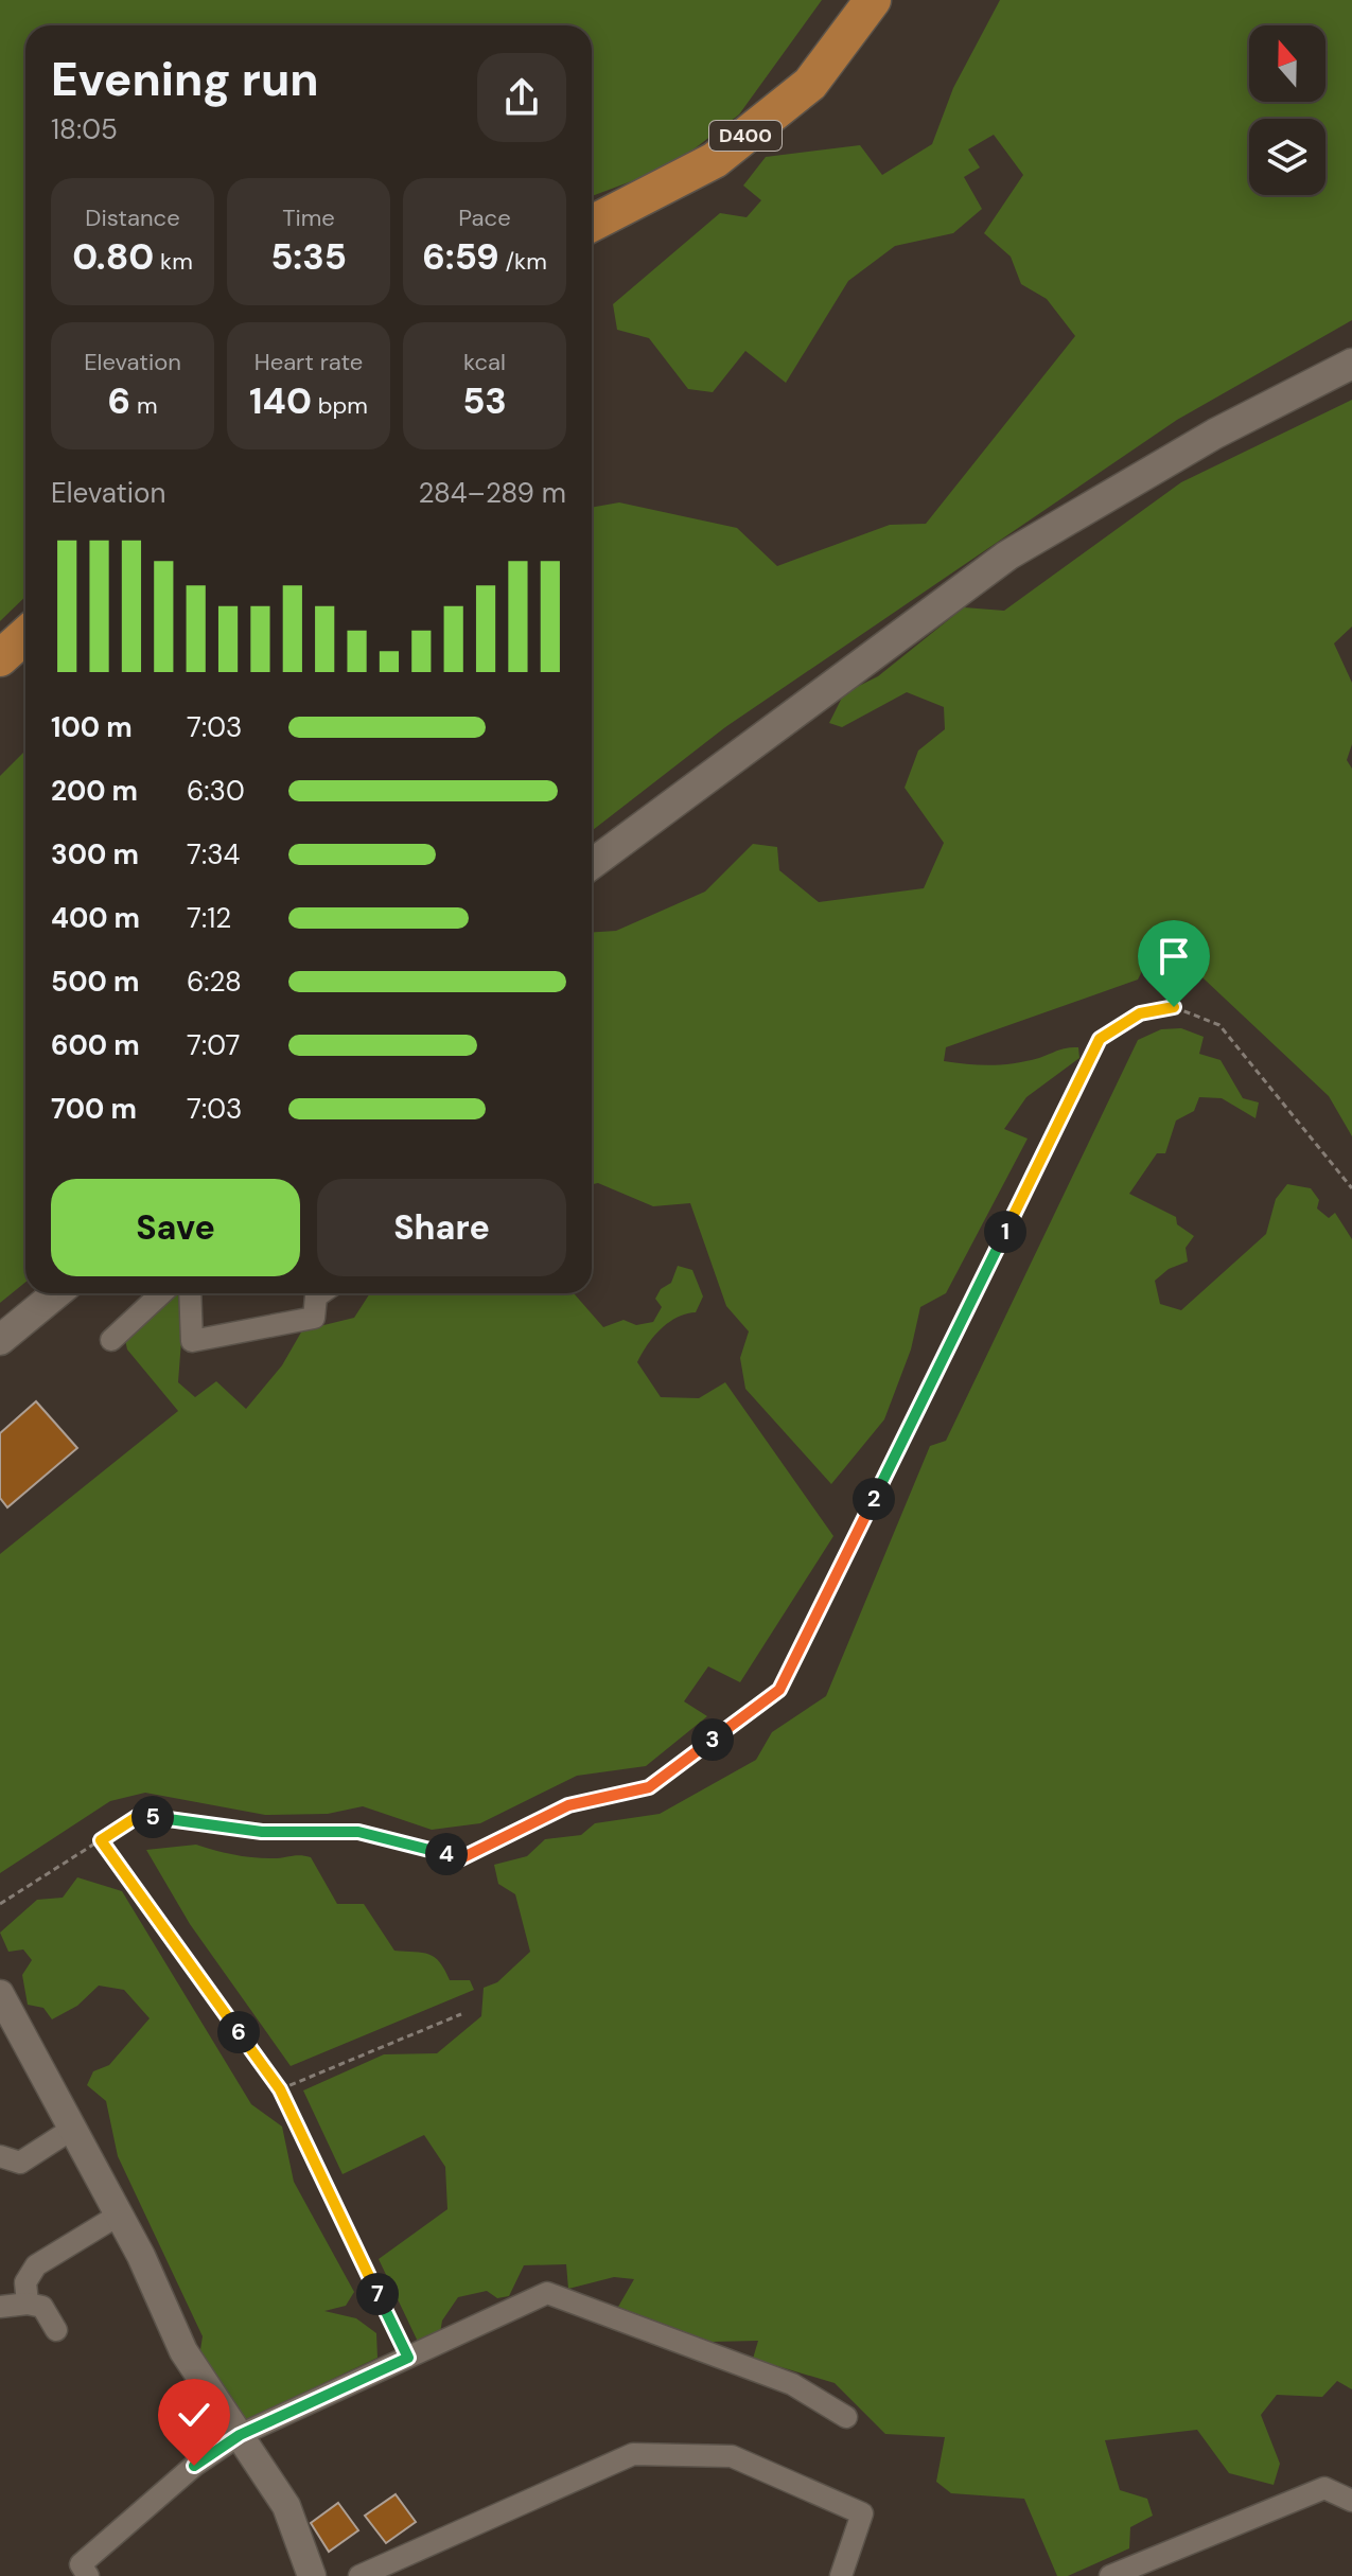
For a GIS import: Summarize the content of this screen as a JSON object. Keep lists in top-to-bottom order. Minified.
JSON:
{"streets":{"highway":["D400"]},"north":"top","page":{"heading":["Evening run","18:05"],"stats":[["Distance","0.80 km"],["Time","5:35"],["Pace","6:59 /km"],["Elevation","6 m"],["Heart rate","140 bpm"],["kcal","53"]],"chart":["Elevation","284–289 m"],"list":[{"name":"100 m","note":"7:03"},{"name":"200 m","note":"6:30"},{"name":"300 m","note":"7:34"},{"name":"400 m","note":"7:12"},{"name":"500 m","note":"6:28"},{"name":"600 m","note":"7:07"},{"name":"700 m","note":"7:03"}],"buttons":["Save","Share"],"pins":["1","2","3","5","4","6","7"]}}
